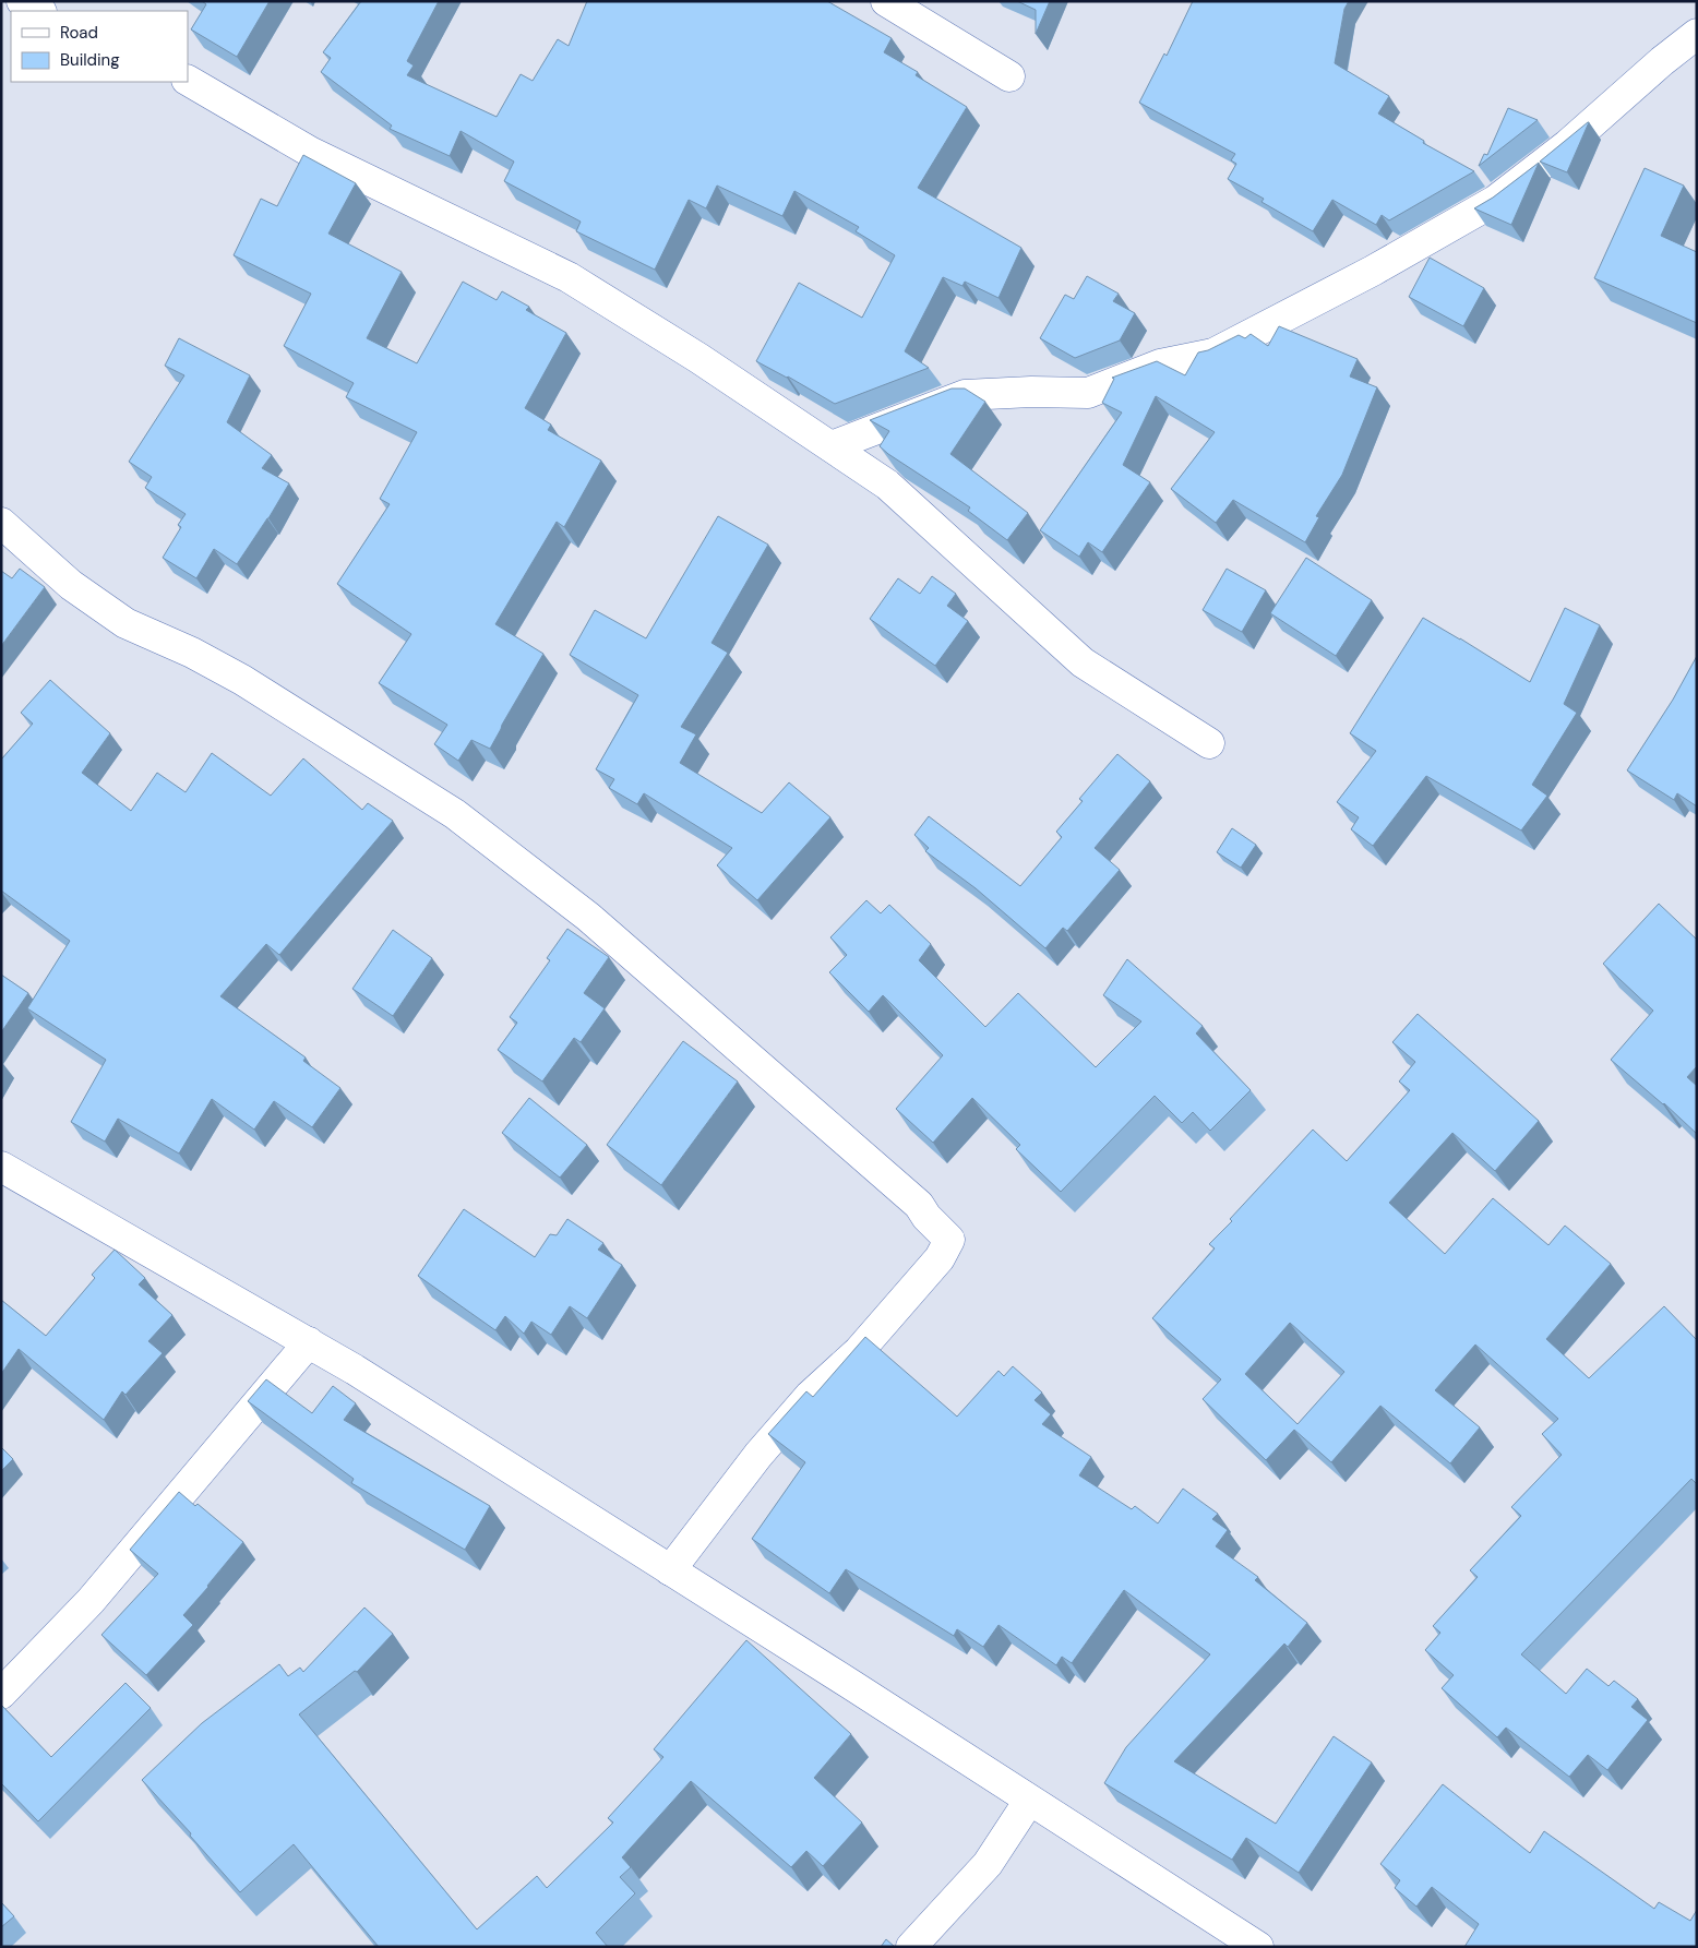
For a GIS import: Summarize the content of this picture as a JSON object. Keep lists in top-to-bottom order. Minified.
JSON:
{"legend":["Road","Building"]}
